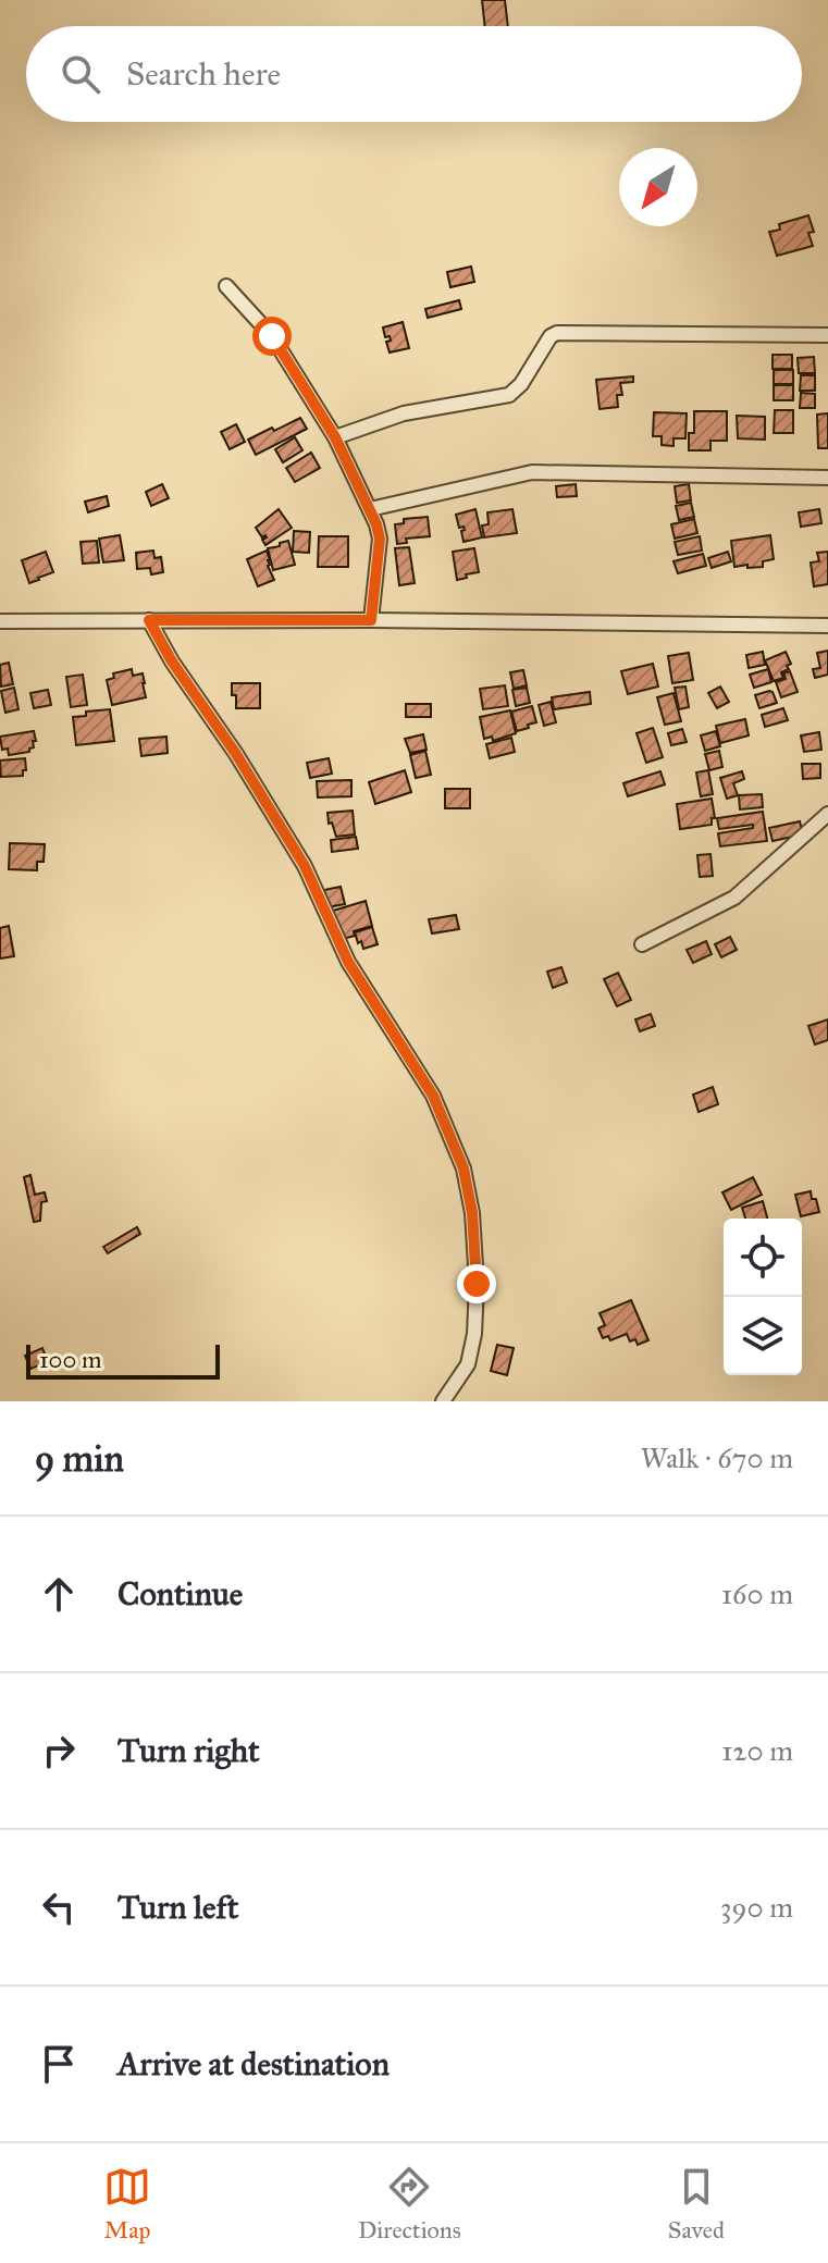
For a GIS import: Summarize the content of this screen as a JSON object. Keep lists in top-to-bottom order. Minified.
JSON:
{"scale_bar":"100 m","north":"bottom left","page":{"search":"Search here","scale":"100 m","heading":["9 min","Walk · 670 m"],"list":[["Continue","160 m"],["Turn right","120 m"],["Turn left","390 m"],"Arrive at destination"],"nav":["Map","Directions","Saved"]}}
